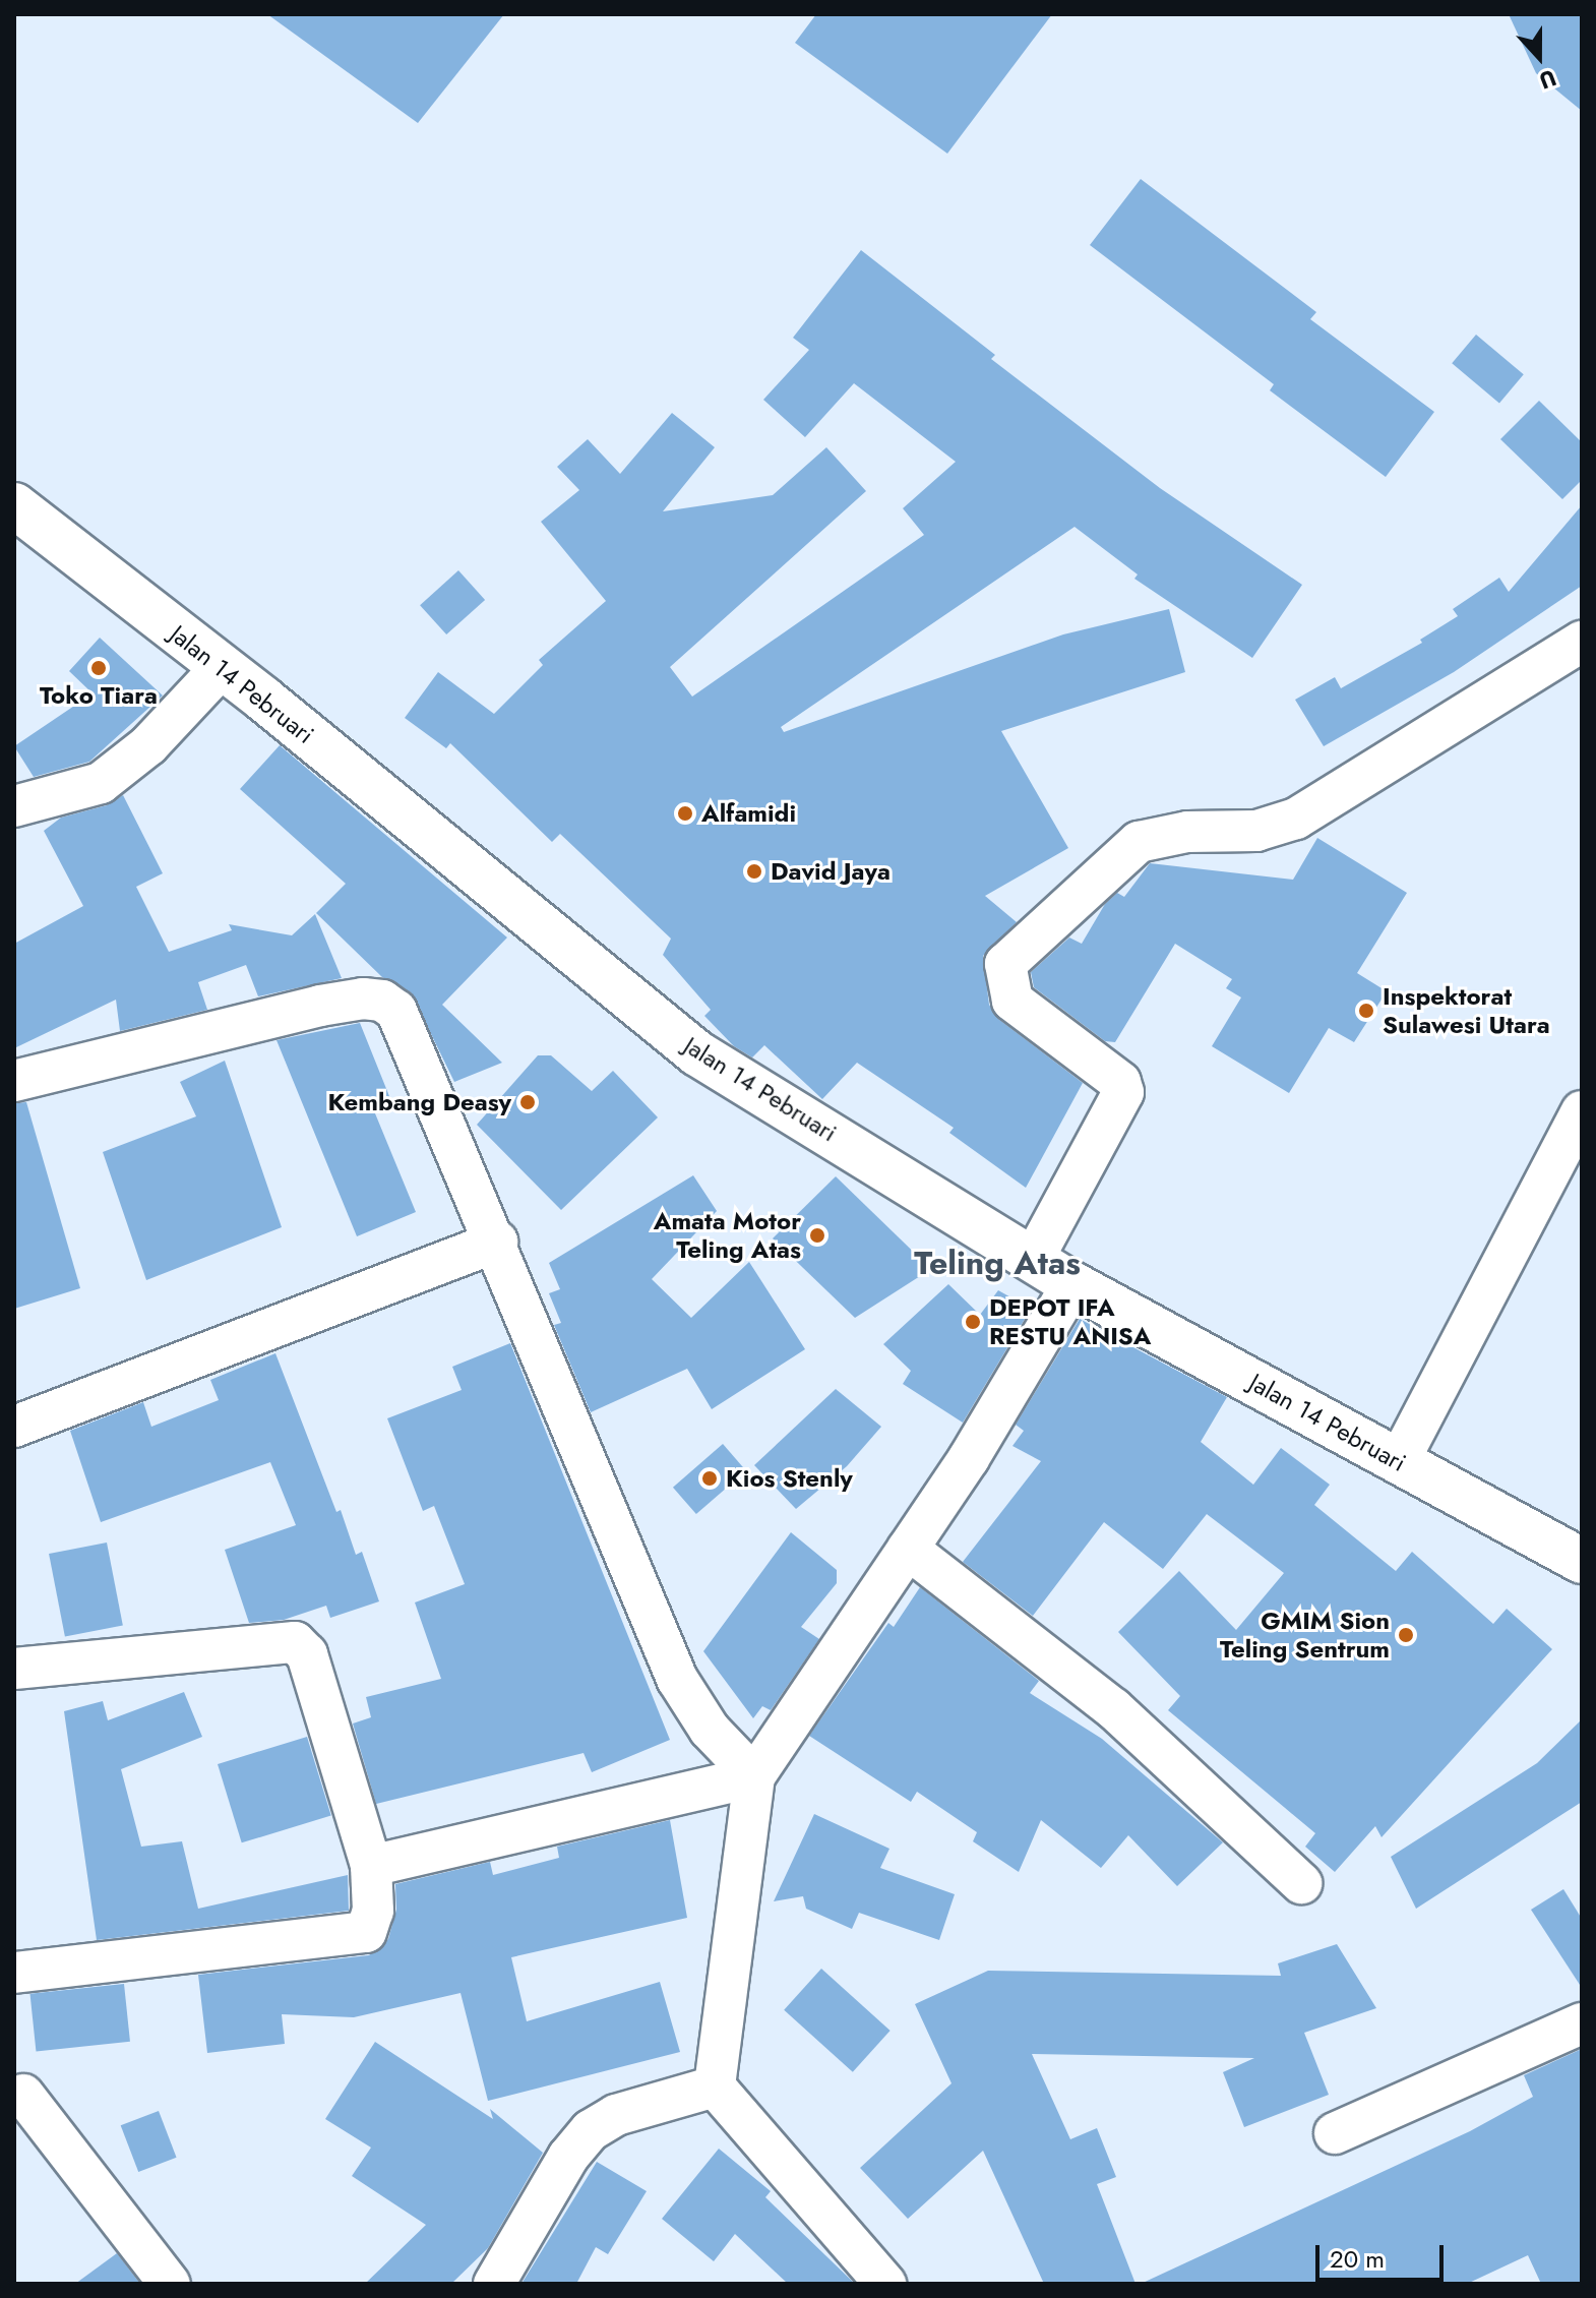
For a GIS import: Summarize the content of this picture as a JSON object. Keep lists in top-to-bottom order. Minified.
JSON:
{"streets":{"main road":["Jalan 14 Pebruari"]},"districts":["Teling Atas"],"places":["Toko Tiara","Alfamidi","David Jaya","Inspektorat Sulawesi Utara","Kembang Deasy","Amata Motor Teling Atas","DEPOT IFA RESTU ANISA","Kios Stenly","GMIM Sion Teling Sentrum"],"scale_bar":"20 m","north":"bottom"}
